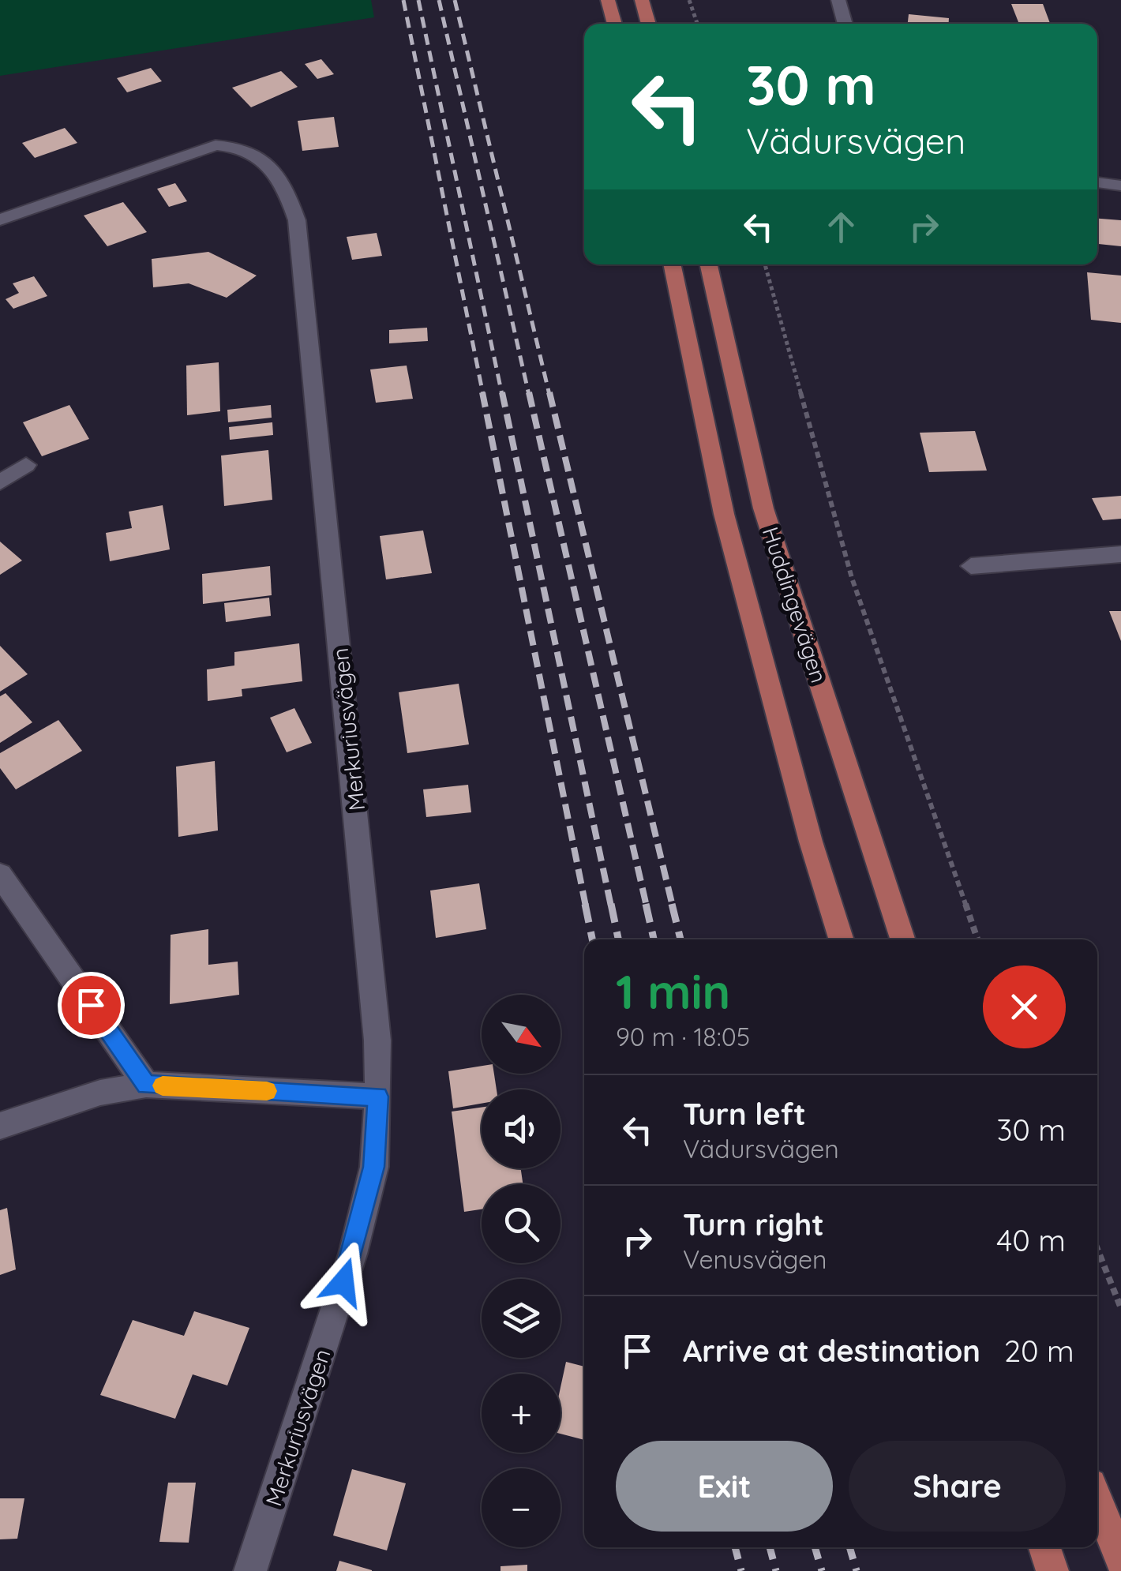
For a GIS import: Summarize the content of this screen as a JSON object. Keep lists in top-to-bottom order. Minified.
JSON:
{"streets":{"main road":["Huddingevägen"],"street":["Merkuriusvägen"]},"north":"bottom right","page":{"turn":["30 m","Vädursvägen"],"heading":["1 min","90 m · 18:05"],"map_buttons":["+","−"],"list":[{"name":"Turn left","note":"Vädursvägen","value":"30 m"},{"name":"Turn right","note":"Venusvägen","value":"40 m"},{"name":"Arrive at destination","value":"20 m"}],"buttons":["Exit","Share"]}}
